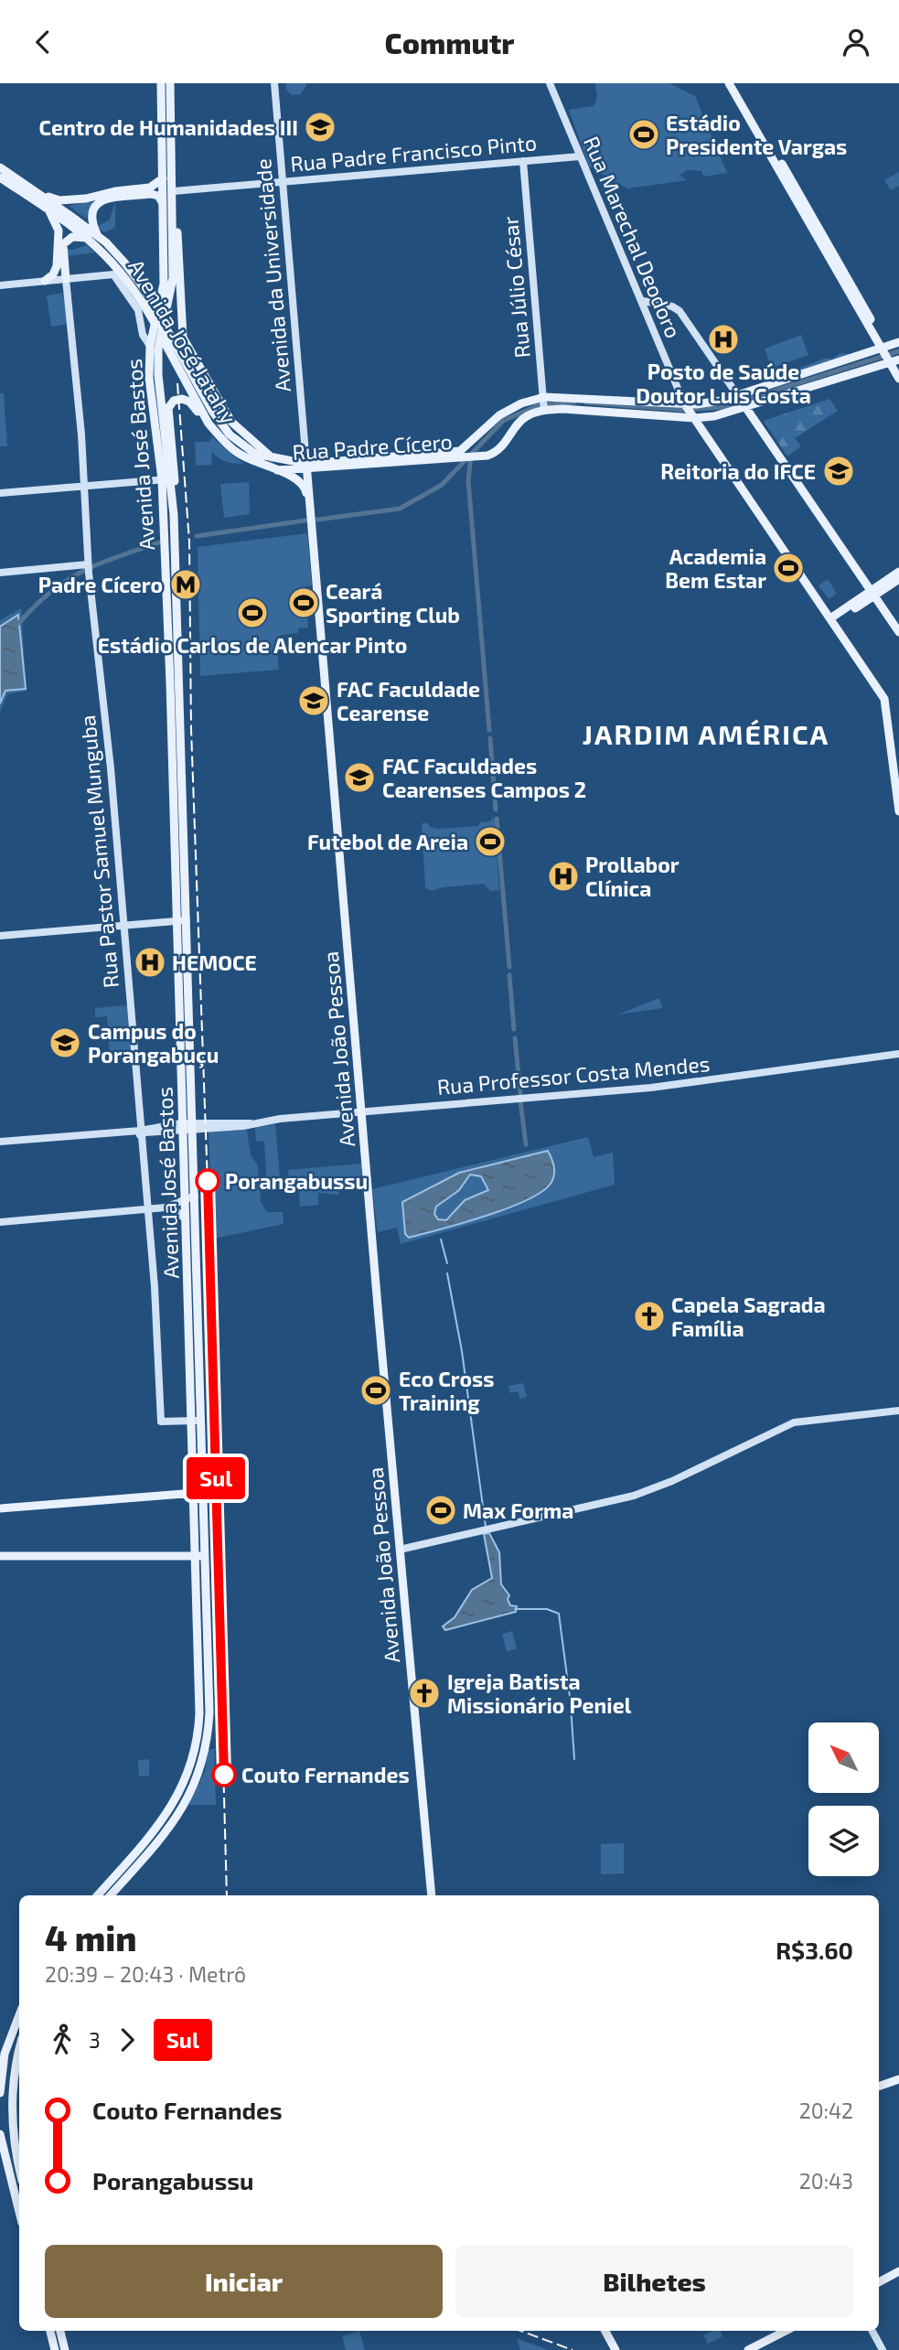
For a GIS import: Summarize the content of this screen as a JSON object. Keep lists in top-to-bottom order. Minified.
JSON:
{"streets":{"main road":["Avenida José Jatahy","Rua Padre Cícero","Avenida José Bastos","Avenida João Pessoa"],"street":["Rua Padre Francisco Pinto","Rua Marechal Deodoro","Avenida da Universidade","Rua Júlio César","Rua Pastor Samuel Munguba","Rua Professor Costa Mendes"]},"crossings":[["Rua Padre Francisco Pinto","Rua Marechal Deodoro"],["Rua Padre Francisco Pinto","Avenida da Universidade"],["Rua Padre Francisco Pinto","Rua Júlio César"],["Avenida da Universidade","Rua Padre Cícero"],["Avenida da Universidade","Avenida João Pessoa"],["Rua Júlio César","Rua Padre Cícero"],["Avenida José Jatahy","Rua Padre Cícero"],["Rua Padre Cícero","Avenida João Pessoa"],["Avenida José Bastos","Rua Pastor Samuel Munguba"],["Rua Pastor Samuel Munguba","Rua Professor Costa Mendes"],["Avenida João Pessoa","Rua Professor Costa Mendes"]],"districts":["JARDIM AMÉRICA"],"places":{"school or university":["Centro de Humanidades III","Reitoria do IFCE","FAC Faculdade Cearense","FAC Faculdades Cearenses Campos 2","Campus do Porangabuçu"],"sports":["Estádio Presidente Vargas","Academia Bem Estar","Ceará Sporting Club","Estádio Carlos de Alencar Pinto","Futebol de Areia","Eco Cross Training","Max Forma"],"hospital":["Posto de Saúde Doutor Luis Costa","Prollabor Clínica","HEMOCE"],"metro station":["Padre Cícero"],"other":["Porangabussu","Couto Fernandes"],"church":["Capela Sagrada Família","Igreja Batista Missionário Peniel"]},"lines":["metro line Sul"],"north":"top left","page":{"header":"Commutr","on_map":"Sul","heading":["4 min","20:39 – 20:43 · Metrô","R$3.60"],"legs":["3","Sul"],"list":[{"name":"Couto Fernandes","value":"20:42"},{"name":"Porangabussu","value":"20:43"}],"buttons":["Iniciar","Bilhetes"]}}
